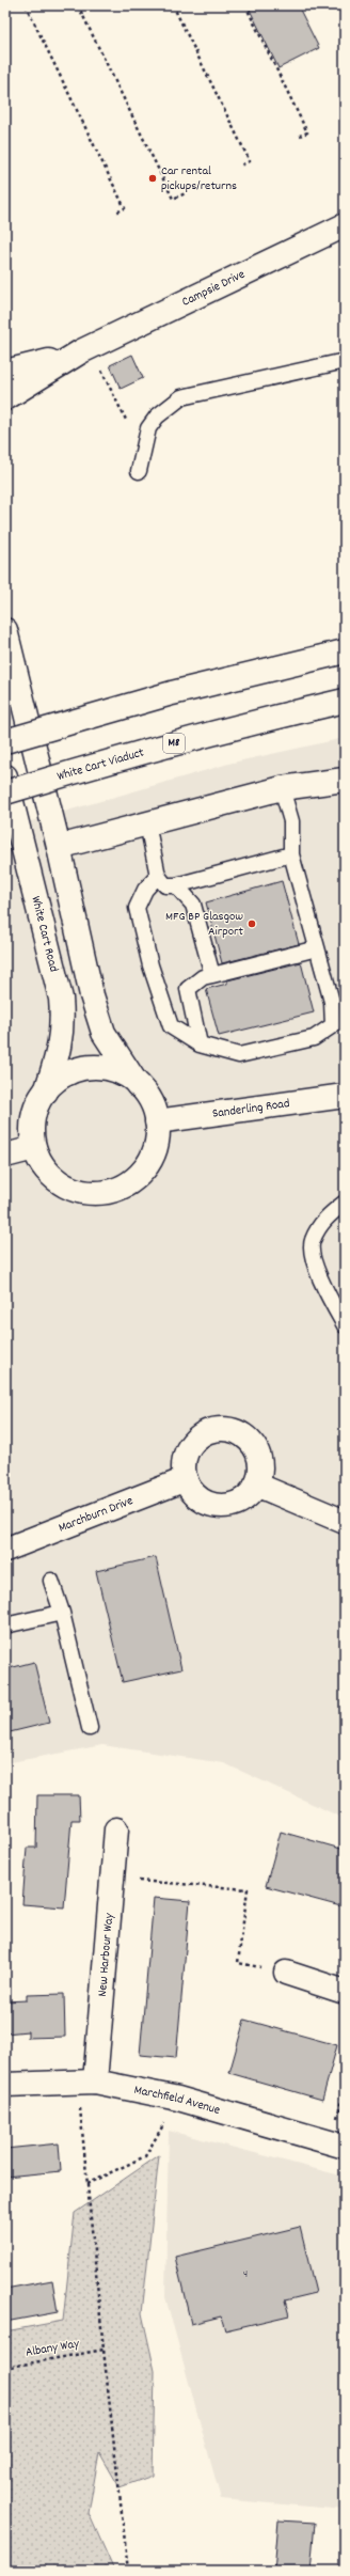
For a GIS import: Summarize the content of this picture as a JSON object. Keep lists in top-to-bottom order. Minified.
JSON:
{"streets":{"main road":["Campsie Drive","M8","White Cart Viaduct","White Cart Road","Sanderling Road","Marchburn Drive","New Harbour Way","Marchfield Avenue"],"path":["Albany Way"]},"crossings":[["White Cart Road","Sanderling Road"],["New Harbour Way","Marchfield Avenue"]],"places":["Car rental pickups/returns","MFG BP Glasgow Airport"],"house_numbers":["4"]}
